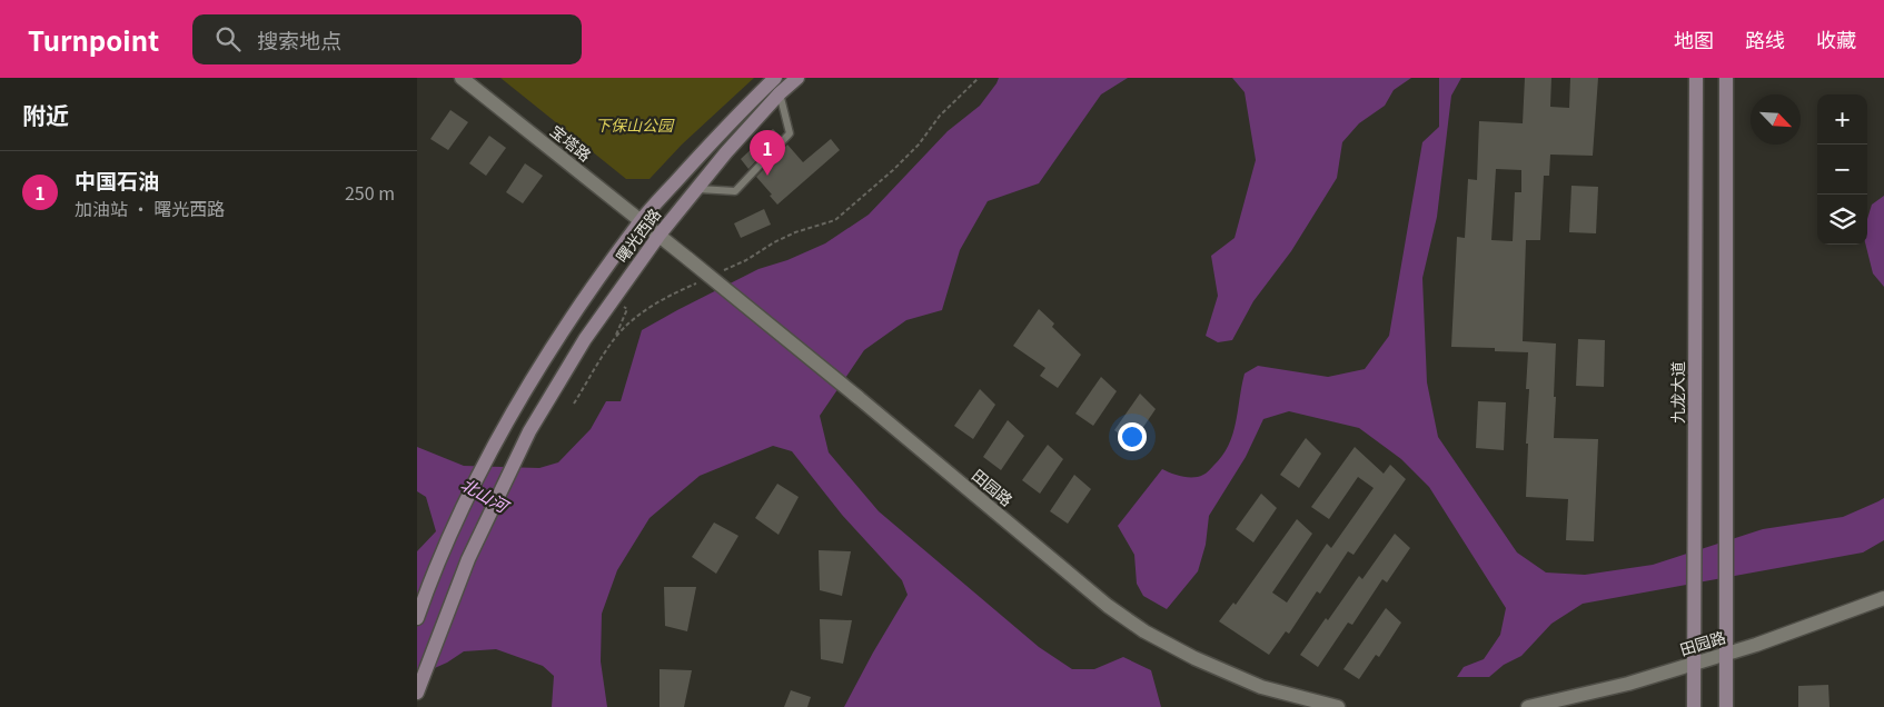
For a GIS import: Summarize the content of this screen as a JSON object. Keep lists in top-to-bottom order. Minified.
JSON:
{"streets":{"main road":["曙光西路","九龙大道"],"street":["宝塔路","田园路"]},"crossings":[["宝塔路","曙光西路"],["宝塔路","田园路"],["曙光西路","田园路"],["九龙大道","田园路"]],"water":["北山河"],"parks":["下保山公园"],"north":"bottom right","page":{"header":"Turnpoint","search":"搜索地点","nav":["地图","路线","收藏"],"heading":"附近","map_buttons":["+","−"],"pins":"1","list":[{"mark":"1","name":"中国石油","note":"加油站 · 曙光西路","value":"250 m"}]}}
